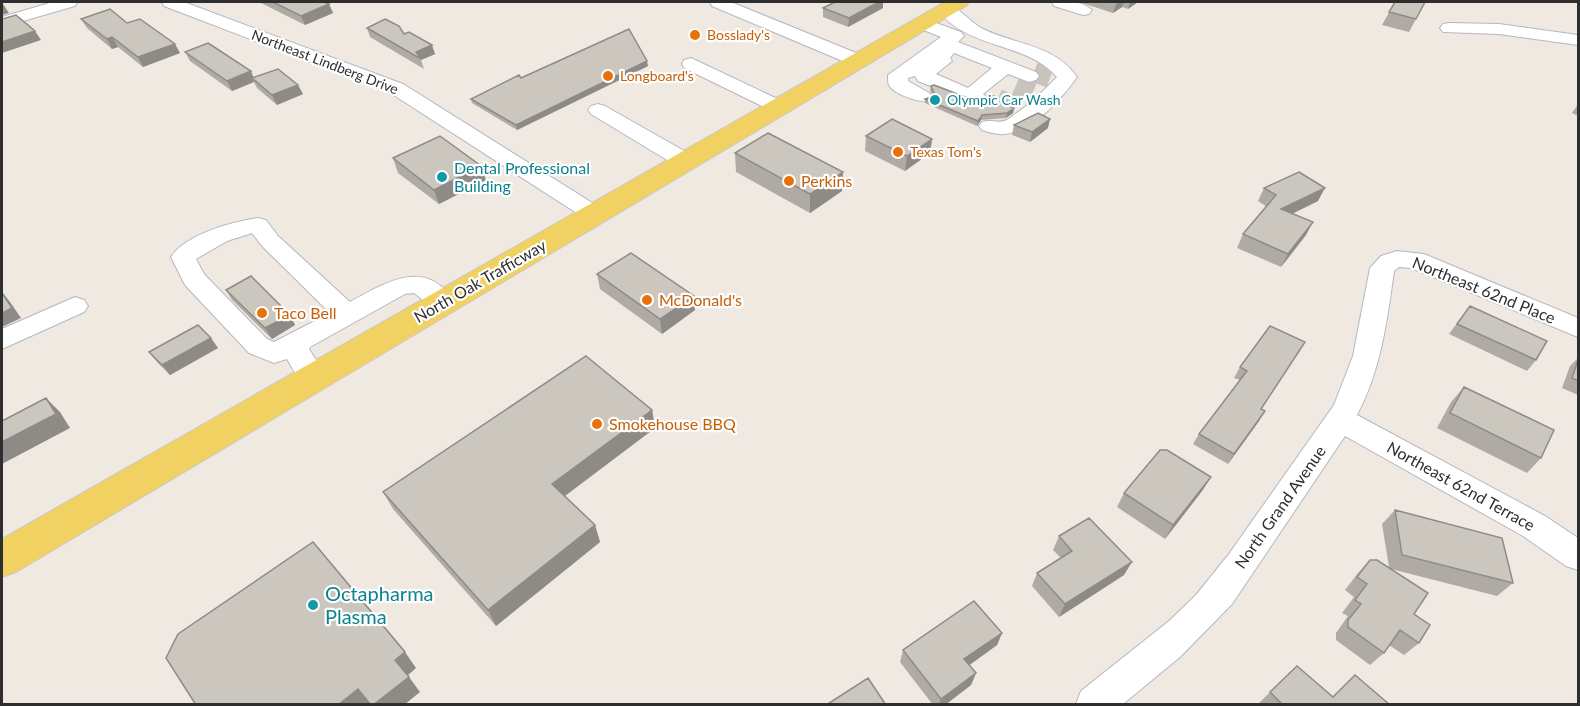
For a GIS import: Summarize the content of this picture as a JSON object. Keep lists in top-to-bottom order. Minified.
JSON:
{"streets":{"main road":["North Oak Trafficway"],"street":["Northeast Lindberg Drive","Northeast 62nd Place","Northeast 62nd Terrace","North Grand Avenue"]},"crossings":[["Northeast Lindberg Drive","North Oak Trafficway"],["Northeast 62nd Place","North Grand Avenue"],["Northeast 62nd Terrace","North Grand Avenue"]],"places":["Bosslady's","Longboard's","Olympic Car Wash","Texas Tom's","Dental Professional Building","Perkins","McDonald's","Taco Bell","Smokehouse BBQ","Octapharma Plasma"]}
